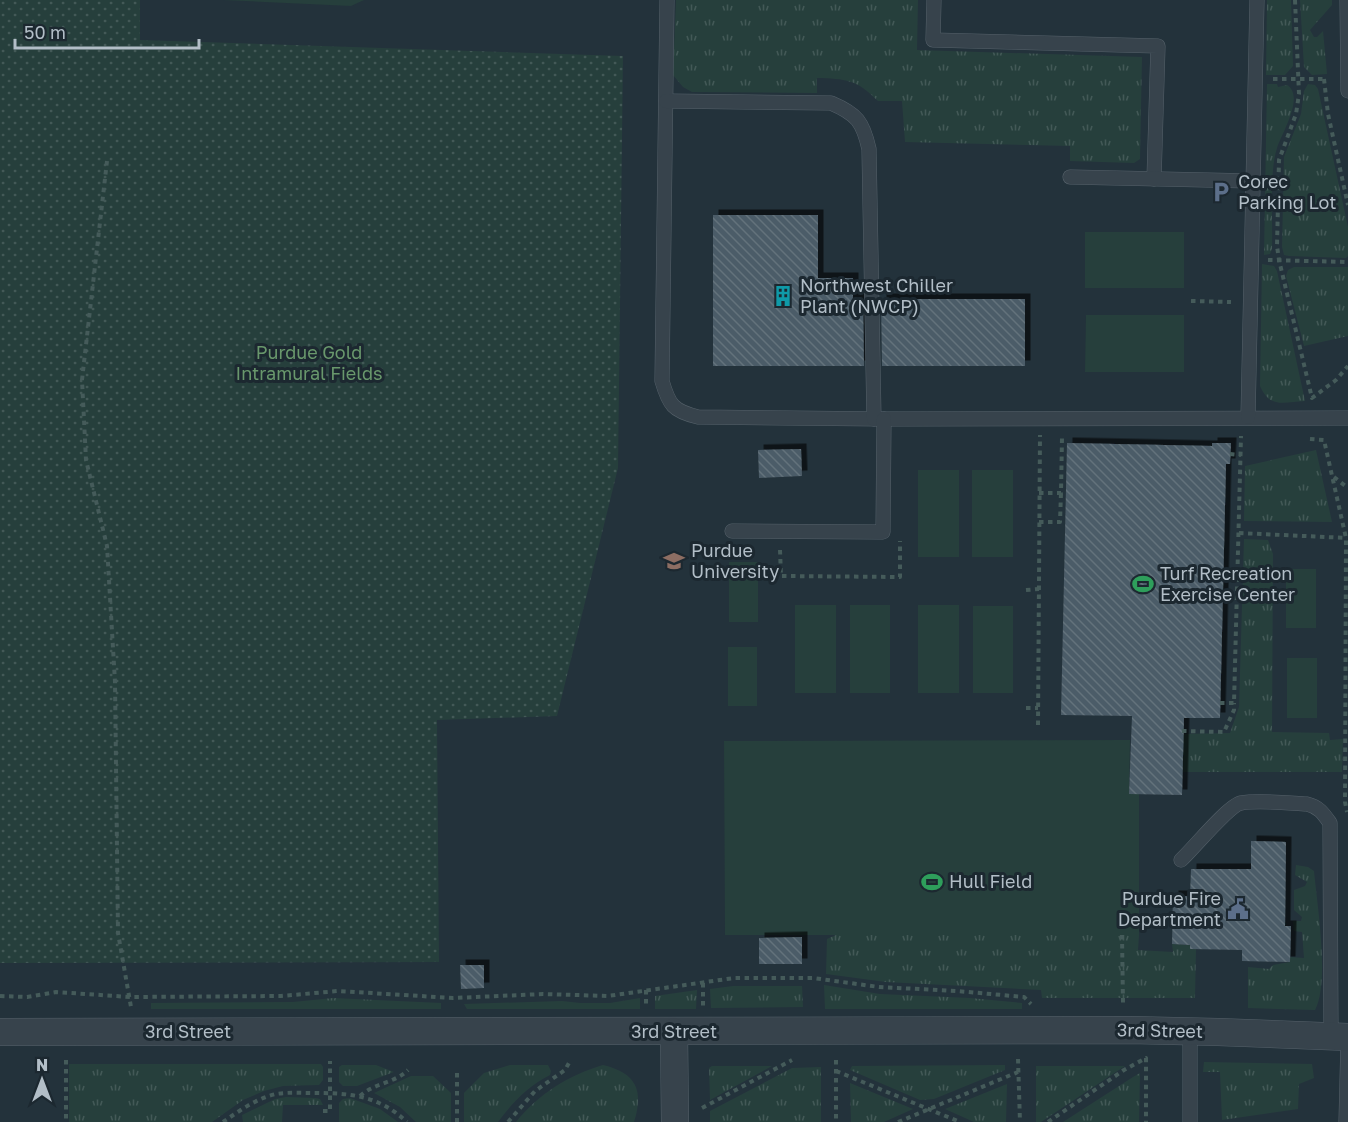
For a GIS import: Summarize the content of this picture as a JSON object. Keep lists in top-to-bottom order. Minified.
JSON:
{"streets":{"street":["3rd Street"]},"parks":["Purdue Gold Intramural Fields"],"places":{"parking":["Corec Parking Lot"],"building":["Northwest Chiller Plant (NWCP)"],"school or university":["Purdue University"],"sports":["Turf Recreation Exercise Center","Hull Field"],"public building":["Purdue Fire Department"]},"scale_bar":"50 m","north":"top"}
